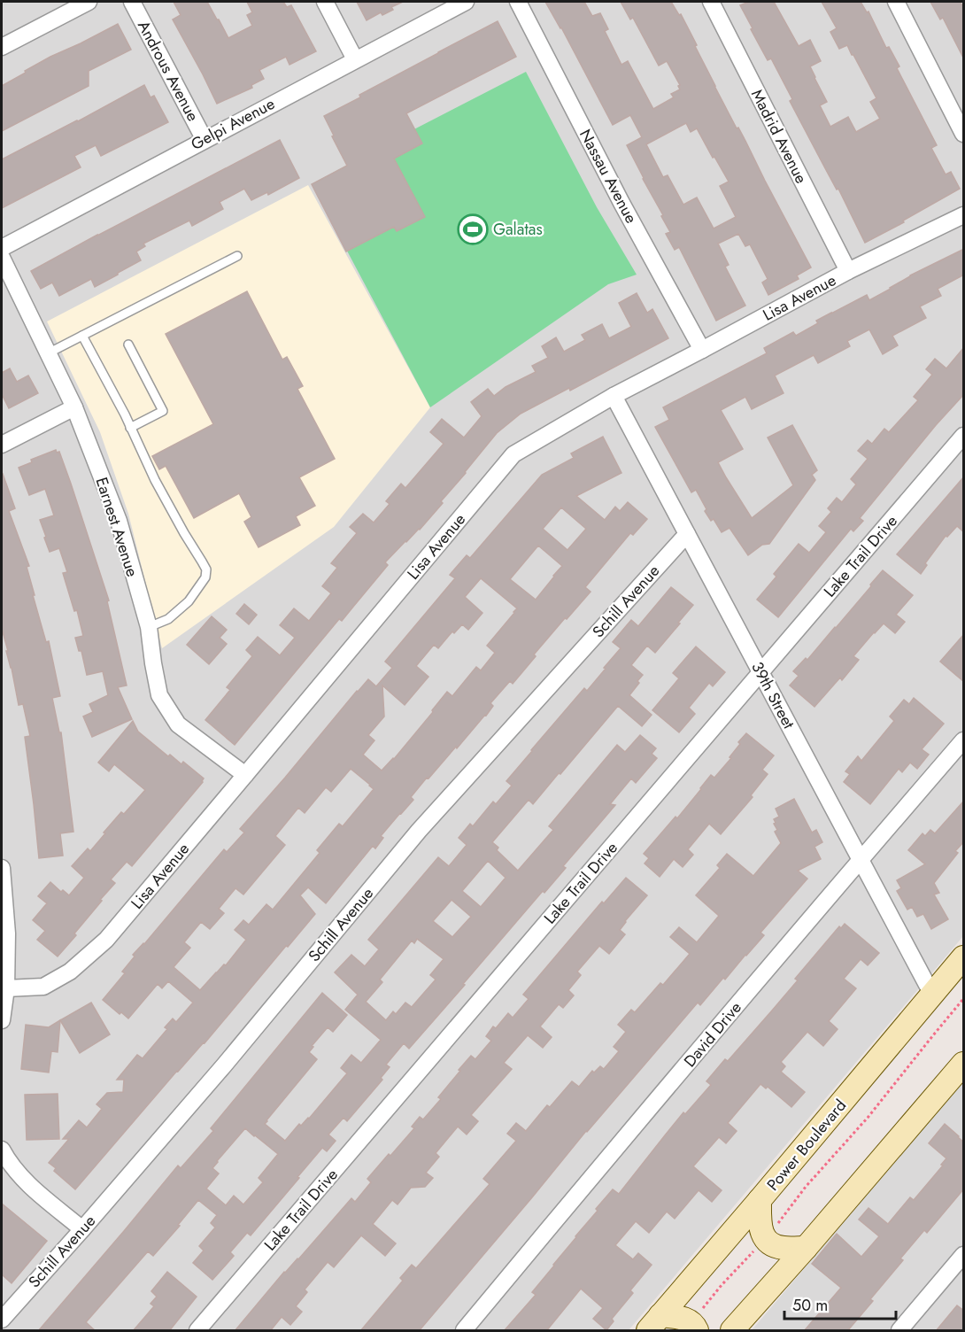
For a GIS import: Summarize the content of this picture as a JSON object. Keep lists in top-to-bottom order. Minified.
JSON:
{"streets":{"street":["Androus Avenue","Gelpi Avenue","Madrid Avenue","Nassau Avenue","Lisa Avenue","Earnest Avenue","Lake Trail Drive","Schill Avenue","39th Street","David Drive","Power Boulevard"]},"crossings":[["Androus Avenue","Gelpi Avenue"],["Madrid Avenue","Lisa Avenue"],["Nassau Avenue","Lisa Avenue"],["Lisa Avenue","Earnest Avenue"],["Lisa Avenue","39th Street"],["Lake Trail Drive","39th Street"],["Schill Avenue","39th Street"],["39th Street","David Drive"],["39th Street","Power Boulevard"]],"places":{"sports":["Galatas"]},"scale_bar":"50 m"}
